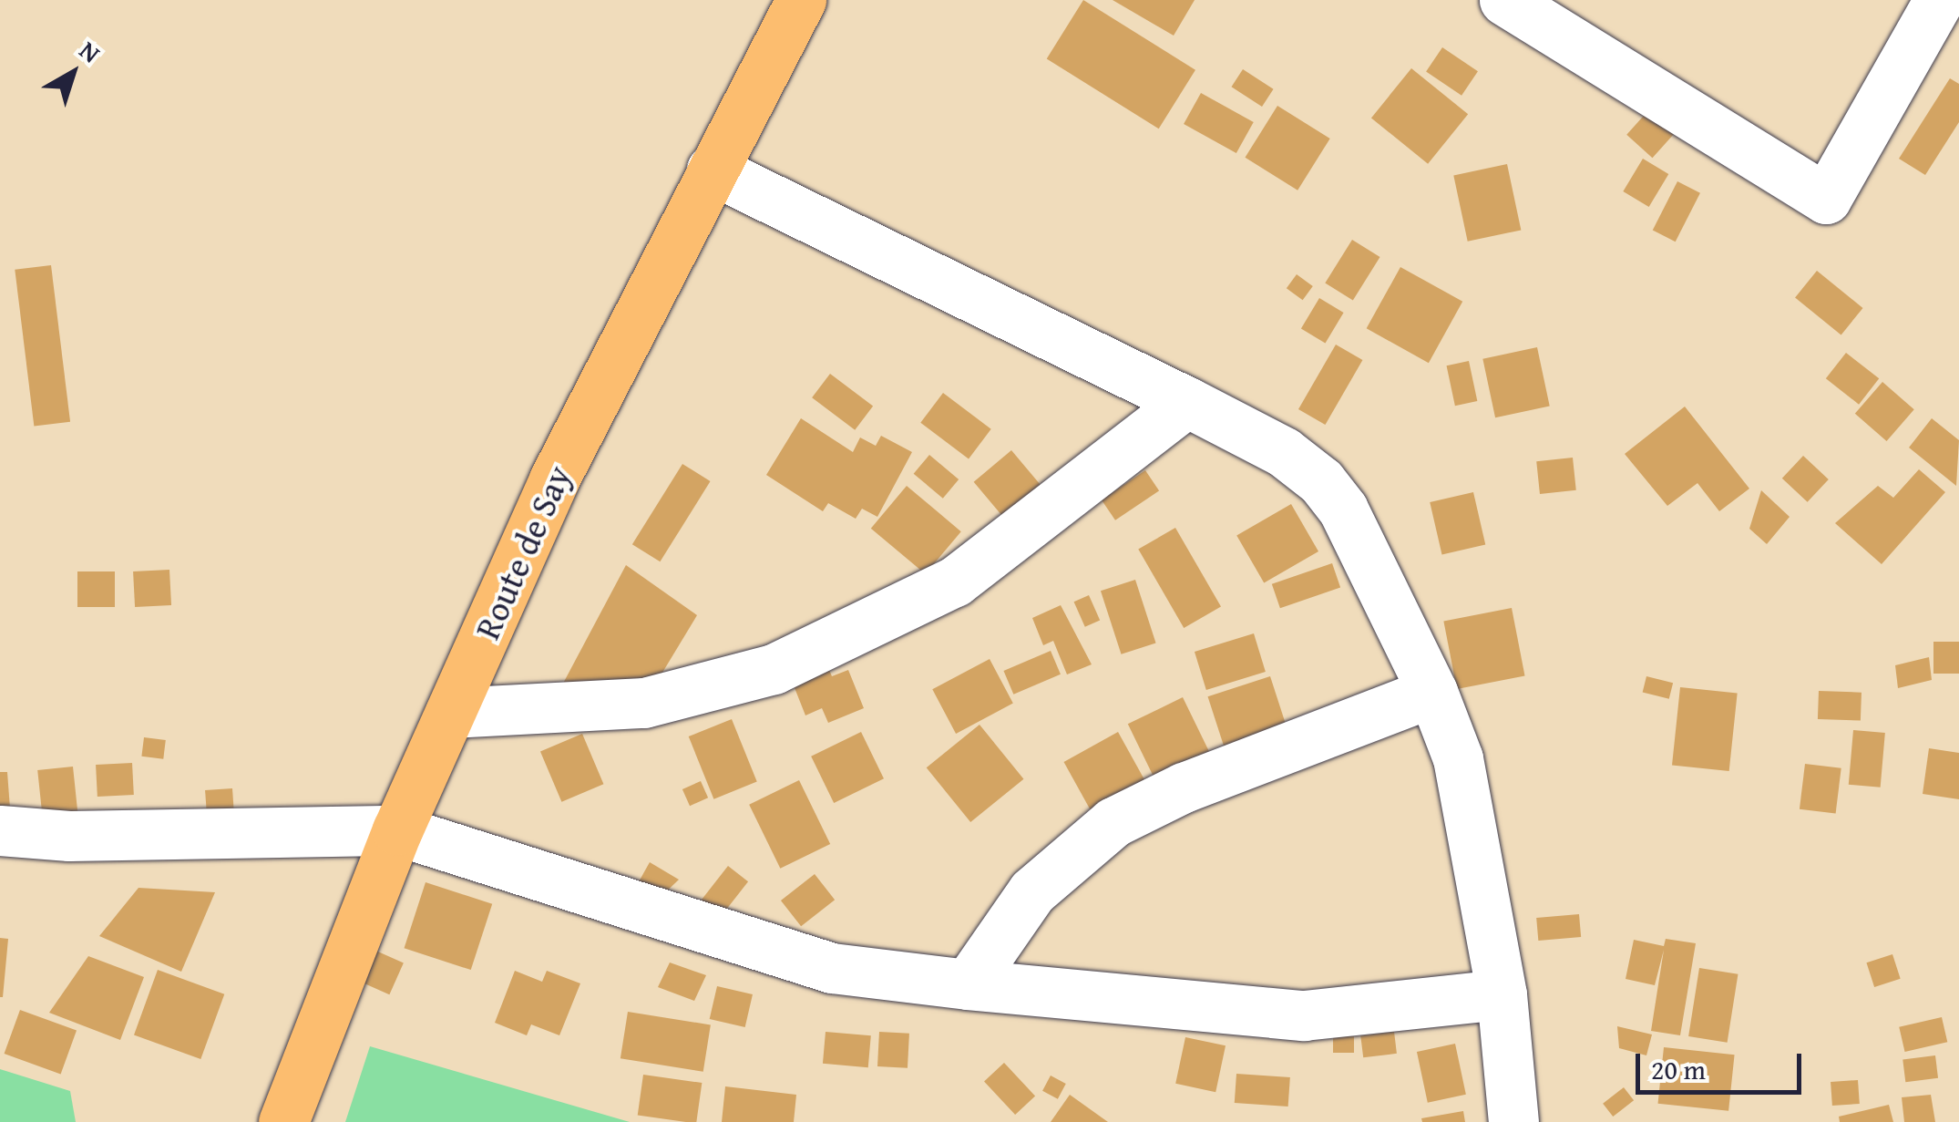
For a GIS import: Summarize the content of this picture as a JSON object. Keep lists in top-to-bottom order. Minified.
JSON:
{"streets":{"main road":["Route de Say"]},"scale_bar":"20 m","north":"top right"}
